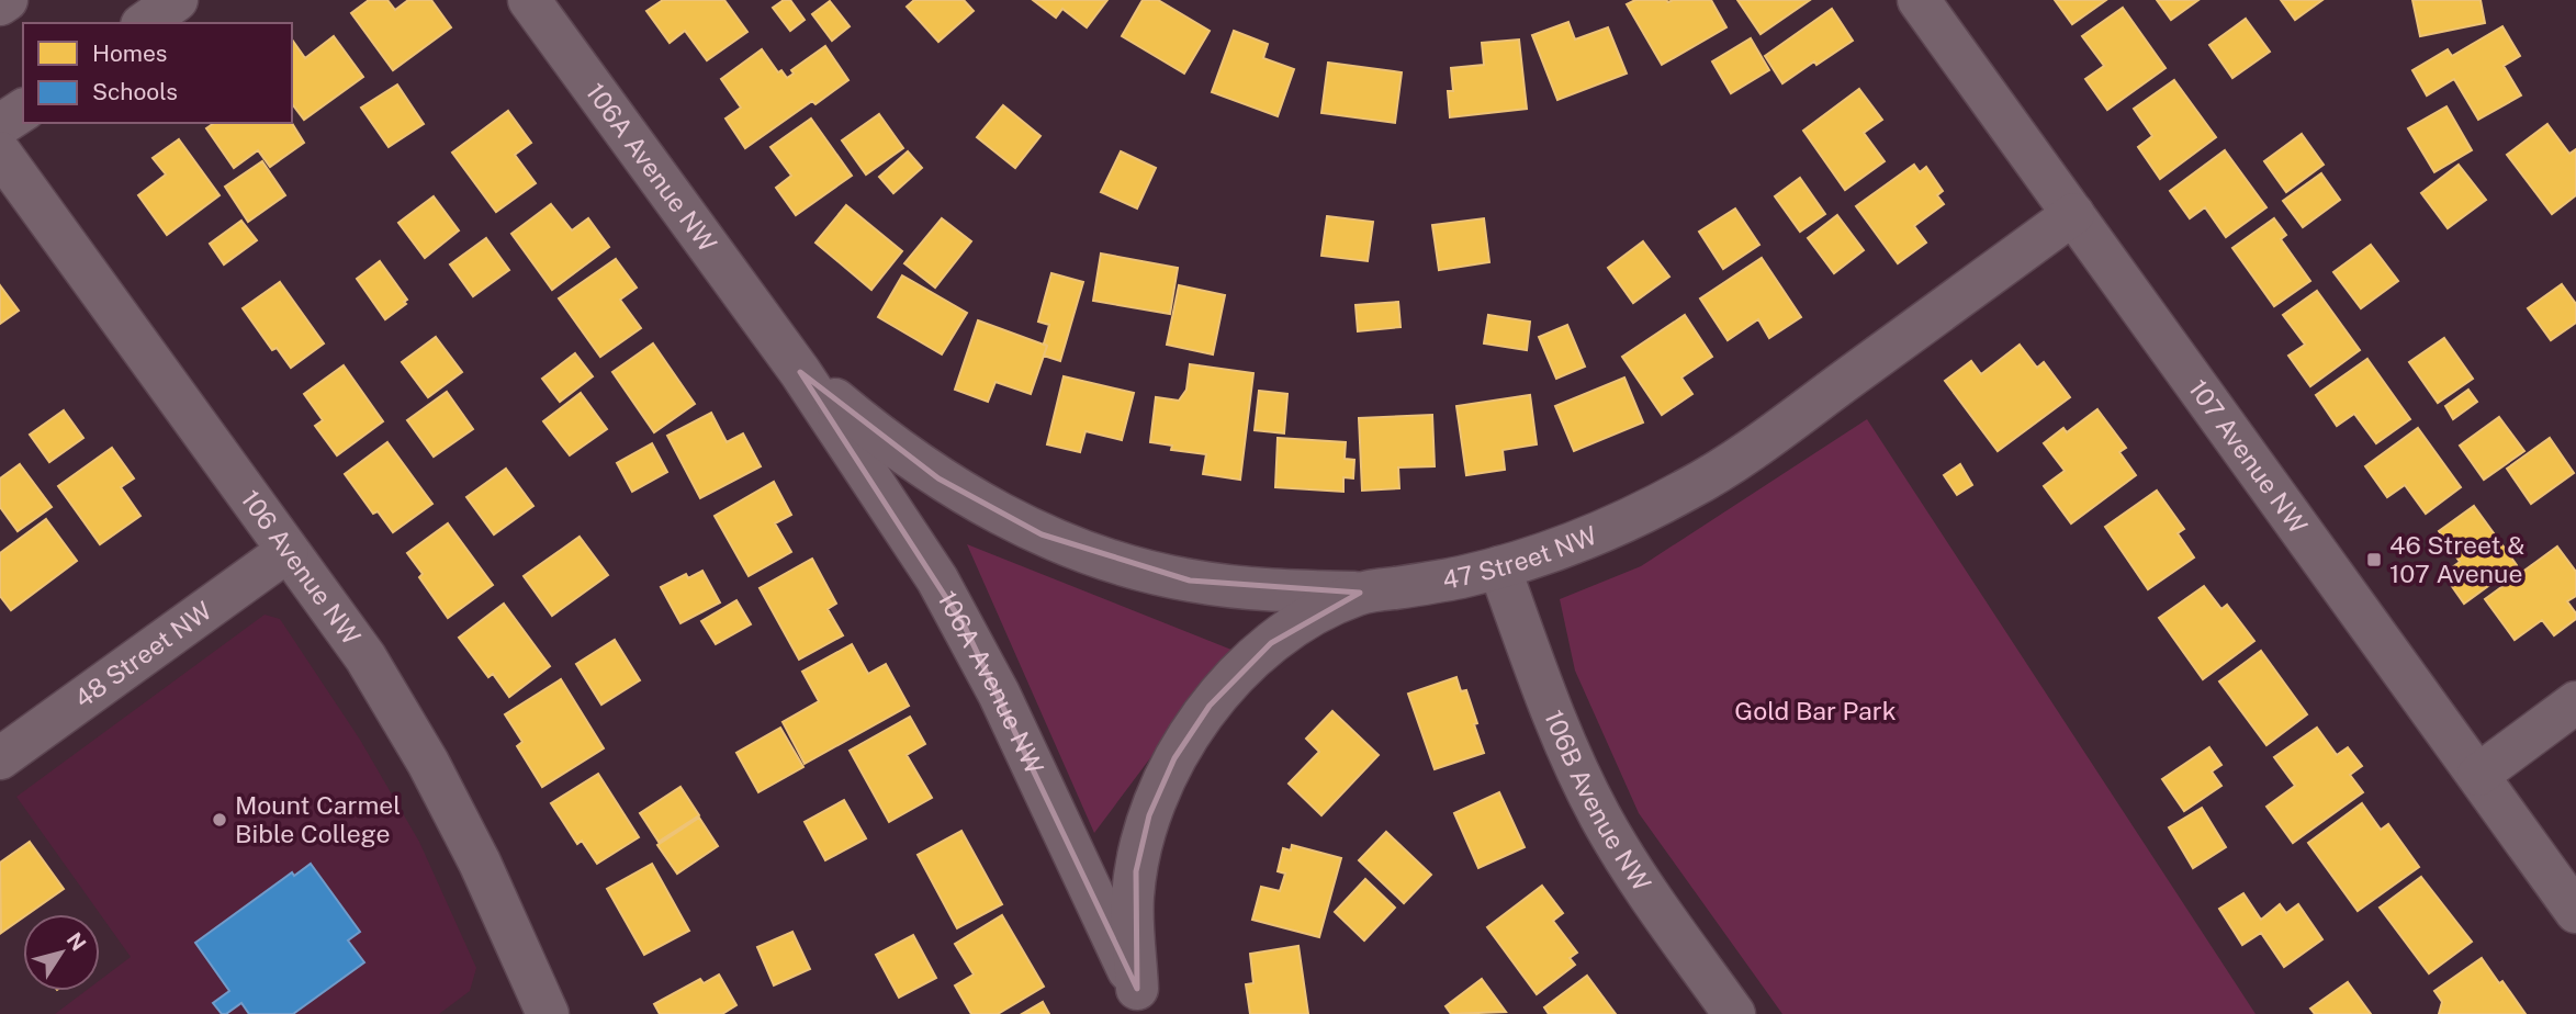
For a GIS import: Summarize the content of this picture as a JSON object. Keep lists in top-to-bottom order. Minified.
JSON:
{"streets":{"street":["106A Avenue NW","107 Avenue NW","47 Street NW","106 Avenue NW","48 Street NW","106B Avenue NW"]},"crossings":[["106A Avenue NW","47 Street NW"],["107 Avenue NW","47 Street NW"],["47 Street NW","106B Avenue NW"],["106 Avenue NW","48 Street NW"]],"parks":["Gold Bar Park"],"places":{"transit":["46 Street & 107 Avenue"],"other":["Mount Carmel Bible College"]},"legend":["Homes","Schools"],"north":"top right"}
